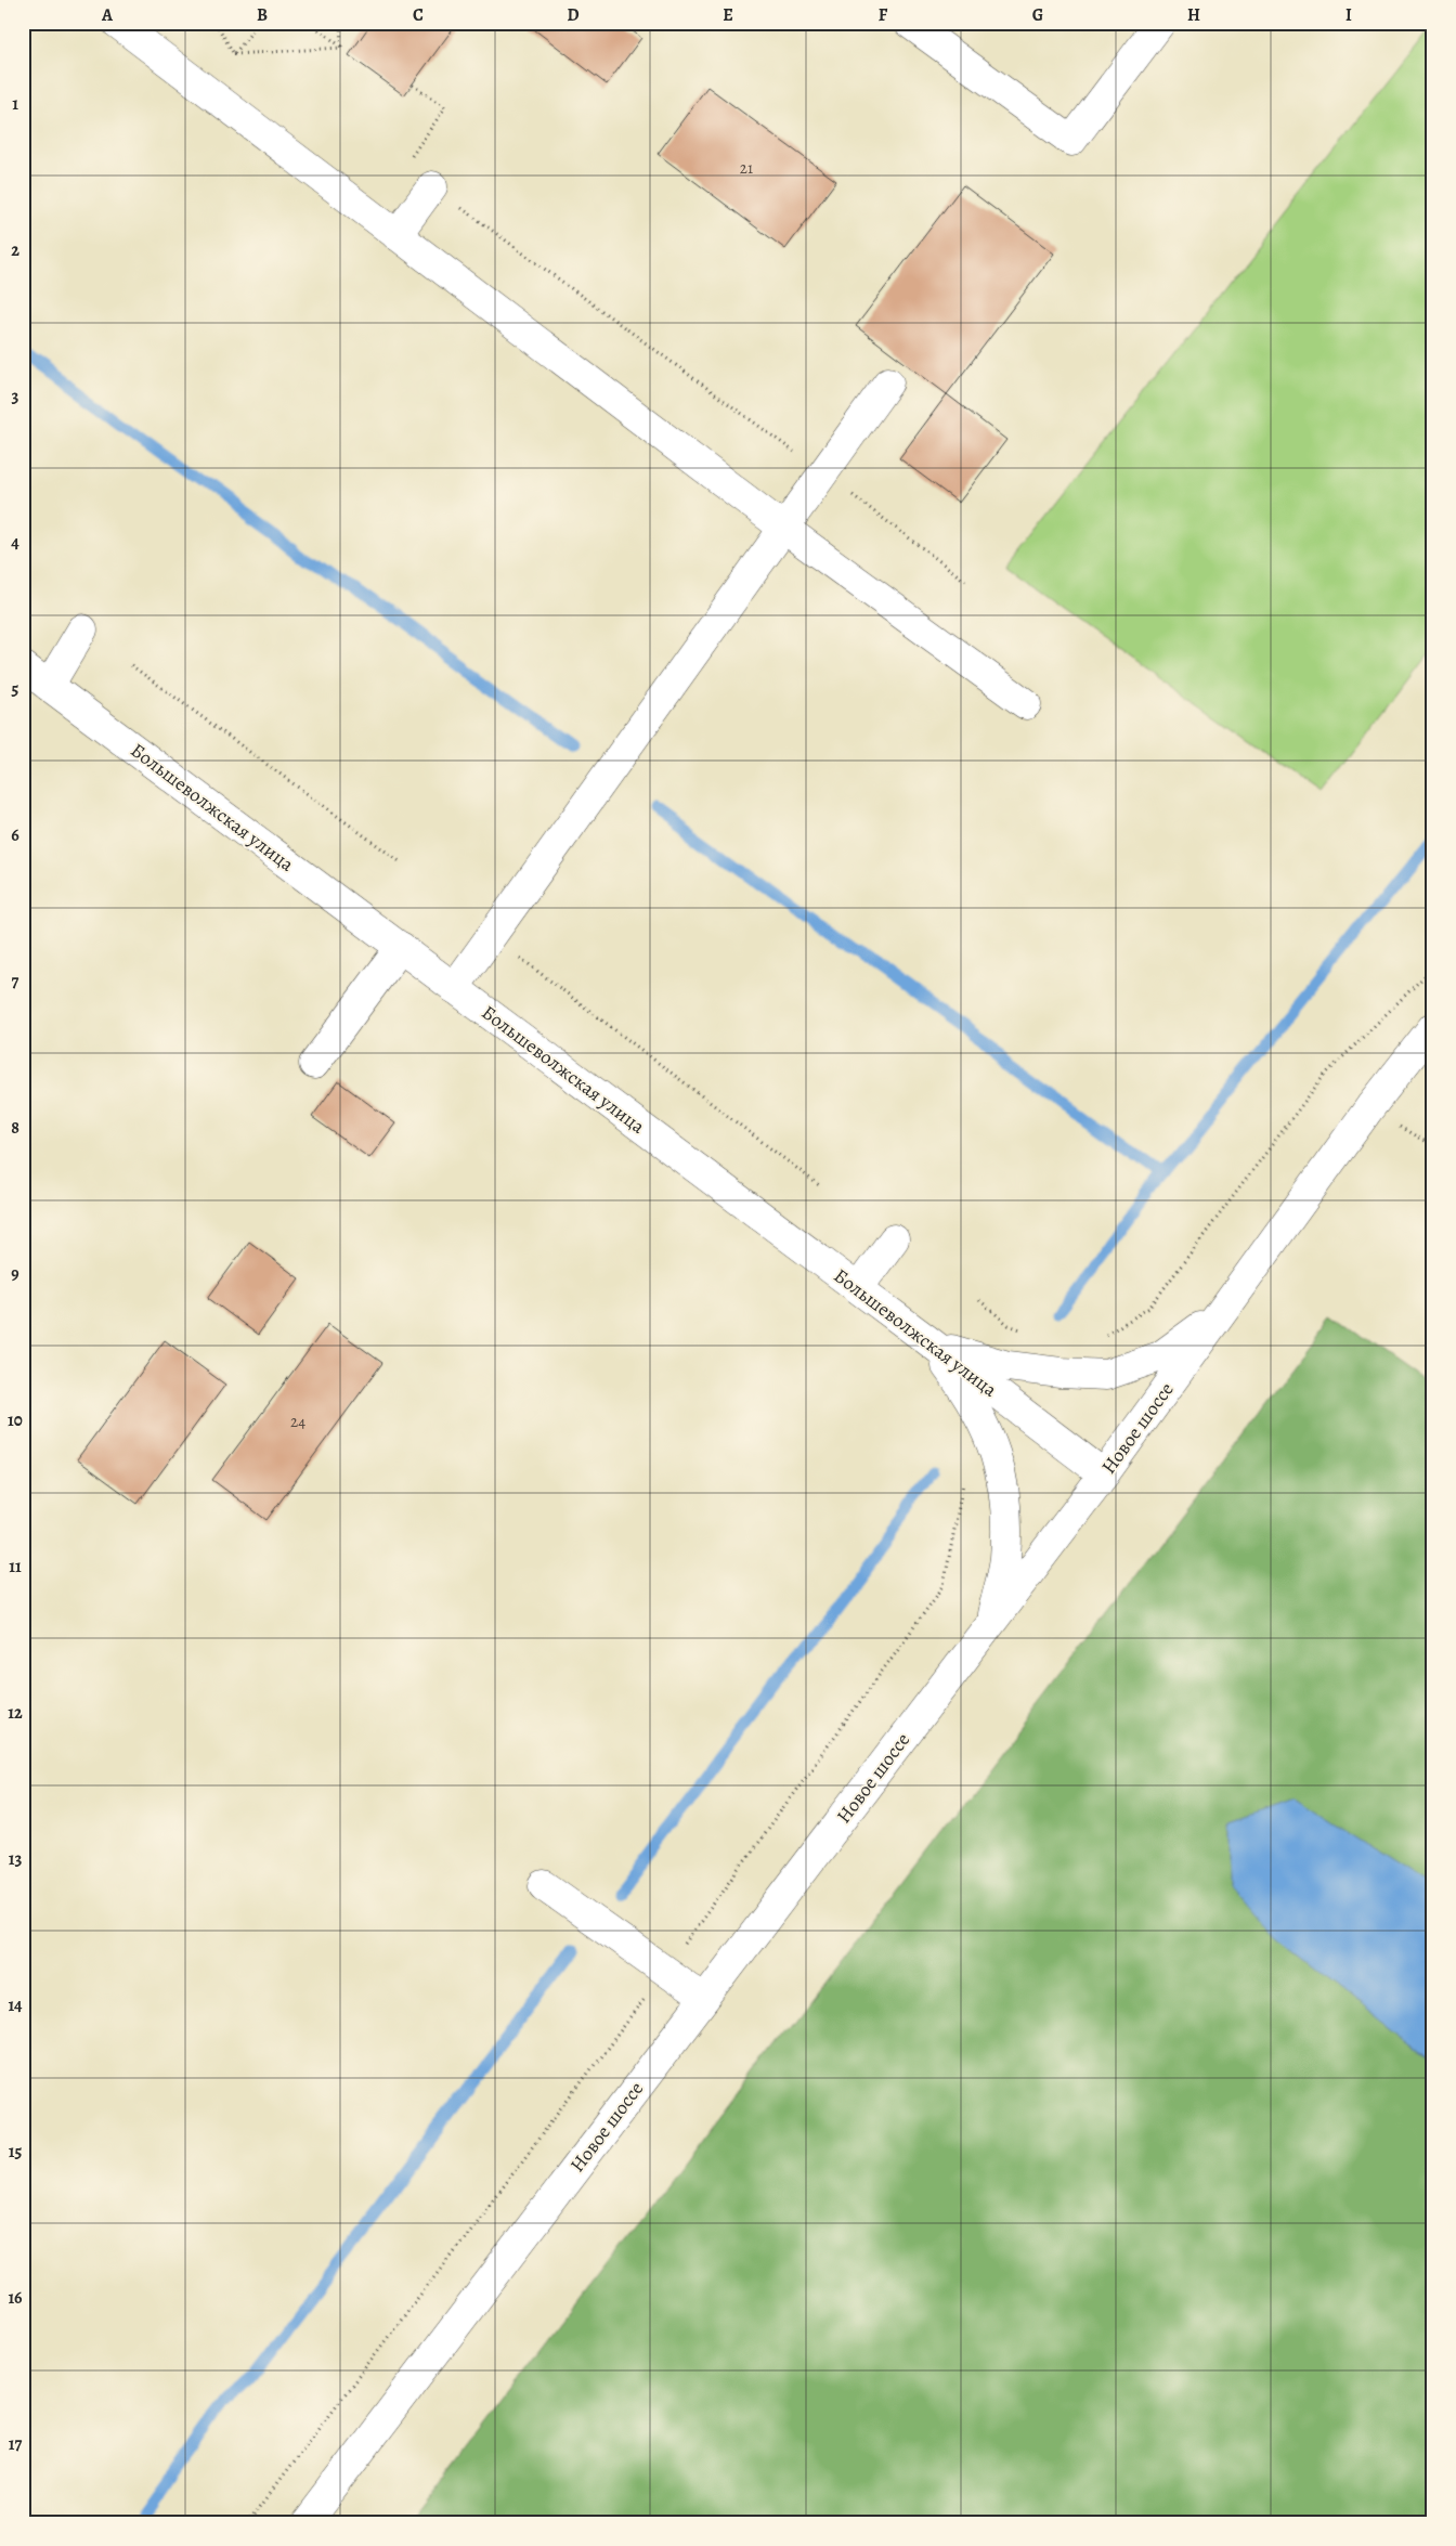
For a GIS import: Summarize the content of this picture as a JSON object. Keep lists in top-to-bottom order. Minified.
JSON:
{"streets":{"main road":["Большеволжская улица","Новое шоссе"]},"crossings":[["Большеволжская улица","Новое шоссе"]],"house_numbers":["21","24"],"grid":{"columns":["A","B","C","D","E","F","G","H","I"],"rows":["1","2","3","4","5","6","7","8","9","10","11","12","13","14","15","16","17"]}}
